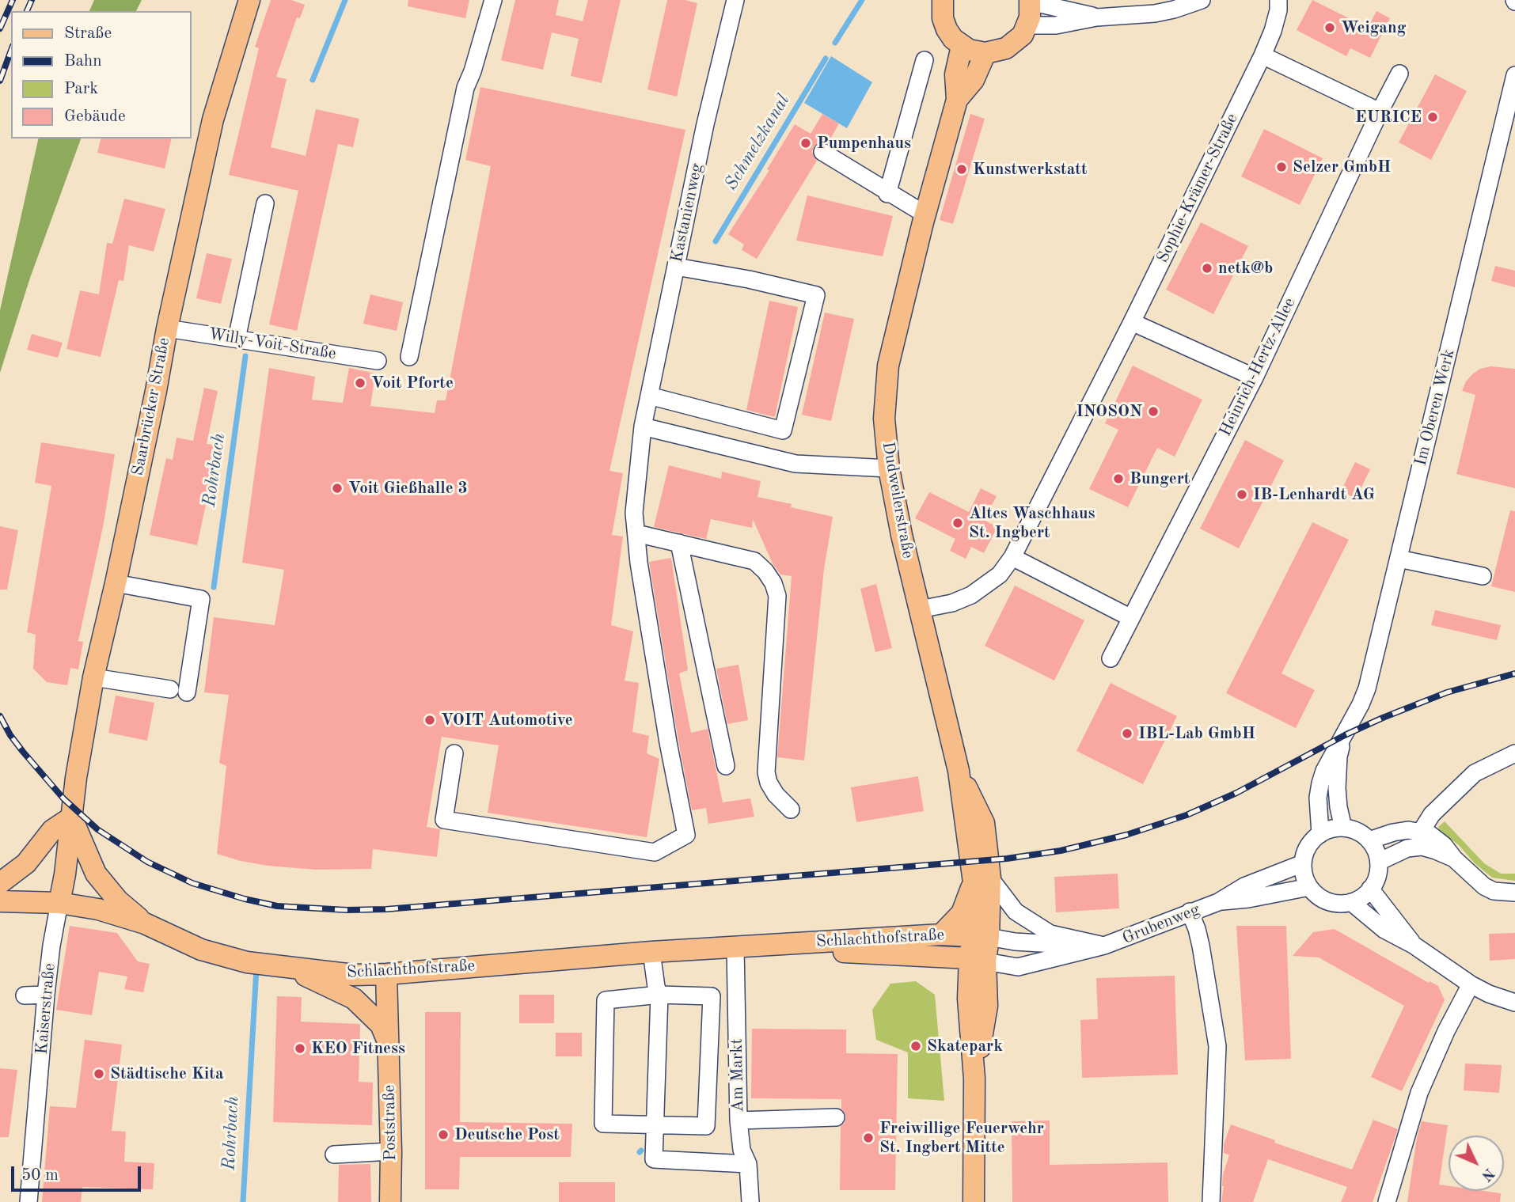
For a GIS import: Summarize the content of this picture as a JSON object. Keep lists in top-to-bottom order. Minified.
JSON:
{"streets":{"main road":["Saarbrücker Straße","Dudweilerstraße","Schlachthofstraße","Kaiserstraße","Poststraße"],"street":["Sophie-Krämer-Straße","Kastanienweg","Willy-Voit-Straße","Heinrich-Hertz-Allee","Im Oberen Werk","Grubenweg","Am Markt"]},"crossings":[["Sophie-Krämer-Straße","Dudweilerstraße"],["Willy-Voit-Straße","Saarbrücker Straße"],["Saarbrücker Straße","Kaiserstraße"],["Im Oberen Werk","Grubenweg"],["Dudweilerstraße","Grubenweg"],["Dudweilerstraße","Schlachthofstraße"],["Grubenweg","Schlachthofstraße"],["Schlachthofstraße","Kaiserstraße"],["Schlachthofstraße","Am Markt"],["Schlachthofstraße","Poststraße"]],"water":["Schmelzkanal","Rohrbach"],"places":["Weigang","EURICE","Pumpenhaus","Selzer GmbH","Kunstwerkstatt","netk@b","Voit Pforte","INOSON","Bungert","Voit Gießhalle 3","IB-Lenhardt AG","Altes Waschhaus St. Ingbert","VOIT Automotive","IBL-Lab GmbH","Skatepark","KEO Fitness","Städtische Kita","Deutsche Post","Freiwillige Feuerwehr St. Ingbert Mitte"],"legend":["Straße","Bahn","Park","Gebäude"],"scale_bar":"50 m","north":"bottom right"}
